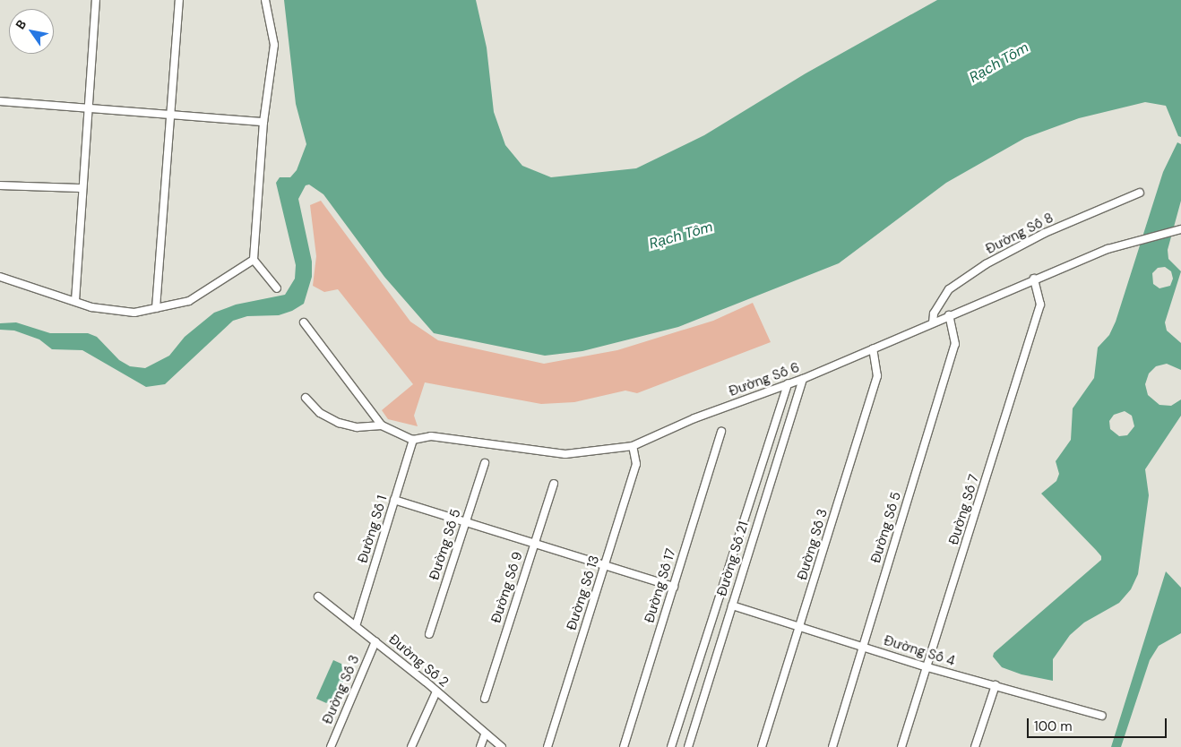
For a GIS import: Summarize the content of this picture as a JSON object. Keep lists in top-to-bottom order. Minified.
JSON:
{"streets":{"street":["Đường Số 8","Đường Số 6","Đường Số 7","Đường Số 5","Đường Số 1","Đường Số 3","Đường Số 21","Đường Số 17","Đường Số 9","Đường Số 13","Đường Số 4","Đường Số 2"]},"crossings":[["Đường Số 8","Đường Số 6"],["Đường Số 6","Đường Số 7"],["Đường Số 6","Đường Số 5"],["Đường Số 6","Đường Số 1"],["Đường Số 6","Đường Số 3"],["Đường Số 6","Đường Số 21"],["Đường Số 6","Đường Số 13"],["Đường Số 7","Đường Số 4"],["Đường Số 5","Đường Số 4"],["Đường Số 1","Đường Số 2"],["Đường Số 3","Đường Số 4"],["Đường Số 3","Đường Số 2"],["Đường Số 21","Đường Số 4"]],"water":["Rạch Tôm"],"scale_bar":"100 m","north":"top left"}
